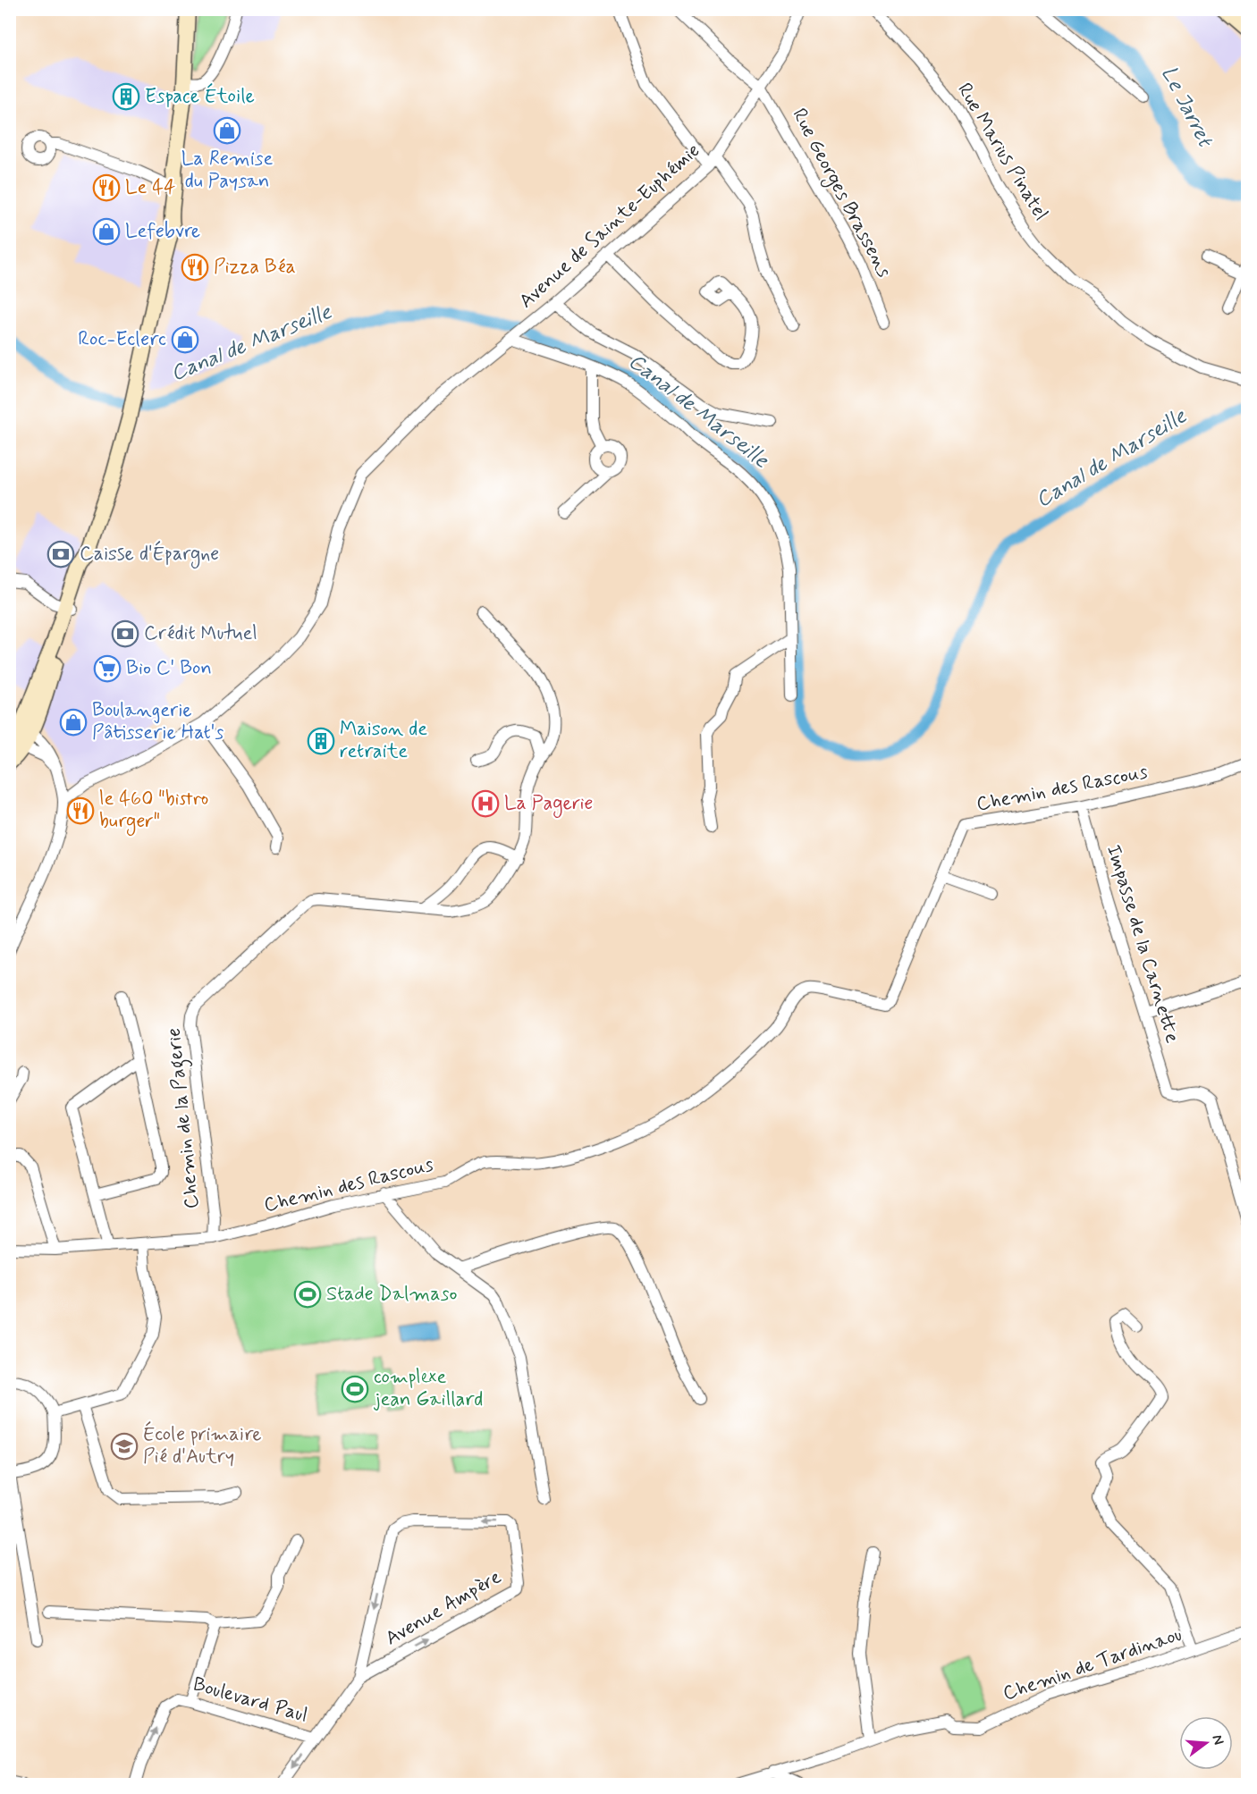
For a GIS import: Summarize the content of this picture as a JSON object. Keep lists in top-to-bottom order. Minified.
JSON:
{"streets":{"street":["Rue Marius Pinatel","Rue Georges Brassens","Avenue de Sainte-Euphémie","Chemin des Rascous","Impasse de la Carnette","Chemin de la Pagerie","Avenue Ampère","Chemin de Tardinaou","Boulevard Paul"]},"crossings":[["Rue Georges Brassens","Avenue de Sainte-Euphémie"],["Chemin des Rascous","Impasse de la Carnette"],["Chemin des Rascous","Chemin de la Pagerie"]],"one_way":["Boulevard Paul"],"water":["Le Jarret","Canal de Marseille"],"places":{"building":["Espace Étoile","Maison de retraite"],"shop":["La Remise du Paysan","Lefebvre","Roc-Eclerc","Boulangerie Pâtisserie Hat's"],"restaurant":["Le 44","Pizza Béa","le 460 \"bistro burger\""],"bank":["Caisse d'Épargne","Crédit Mutuel"],"supermarket":["Bio C' Bon"],"hospital":["La Pagerie"],"sports":["Stade Dalmaso","complexe jean Gaillard"],"school or university":["École primaire Pié d'Autry"]},"north":"right"}
